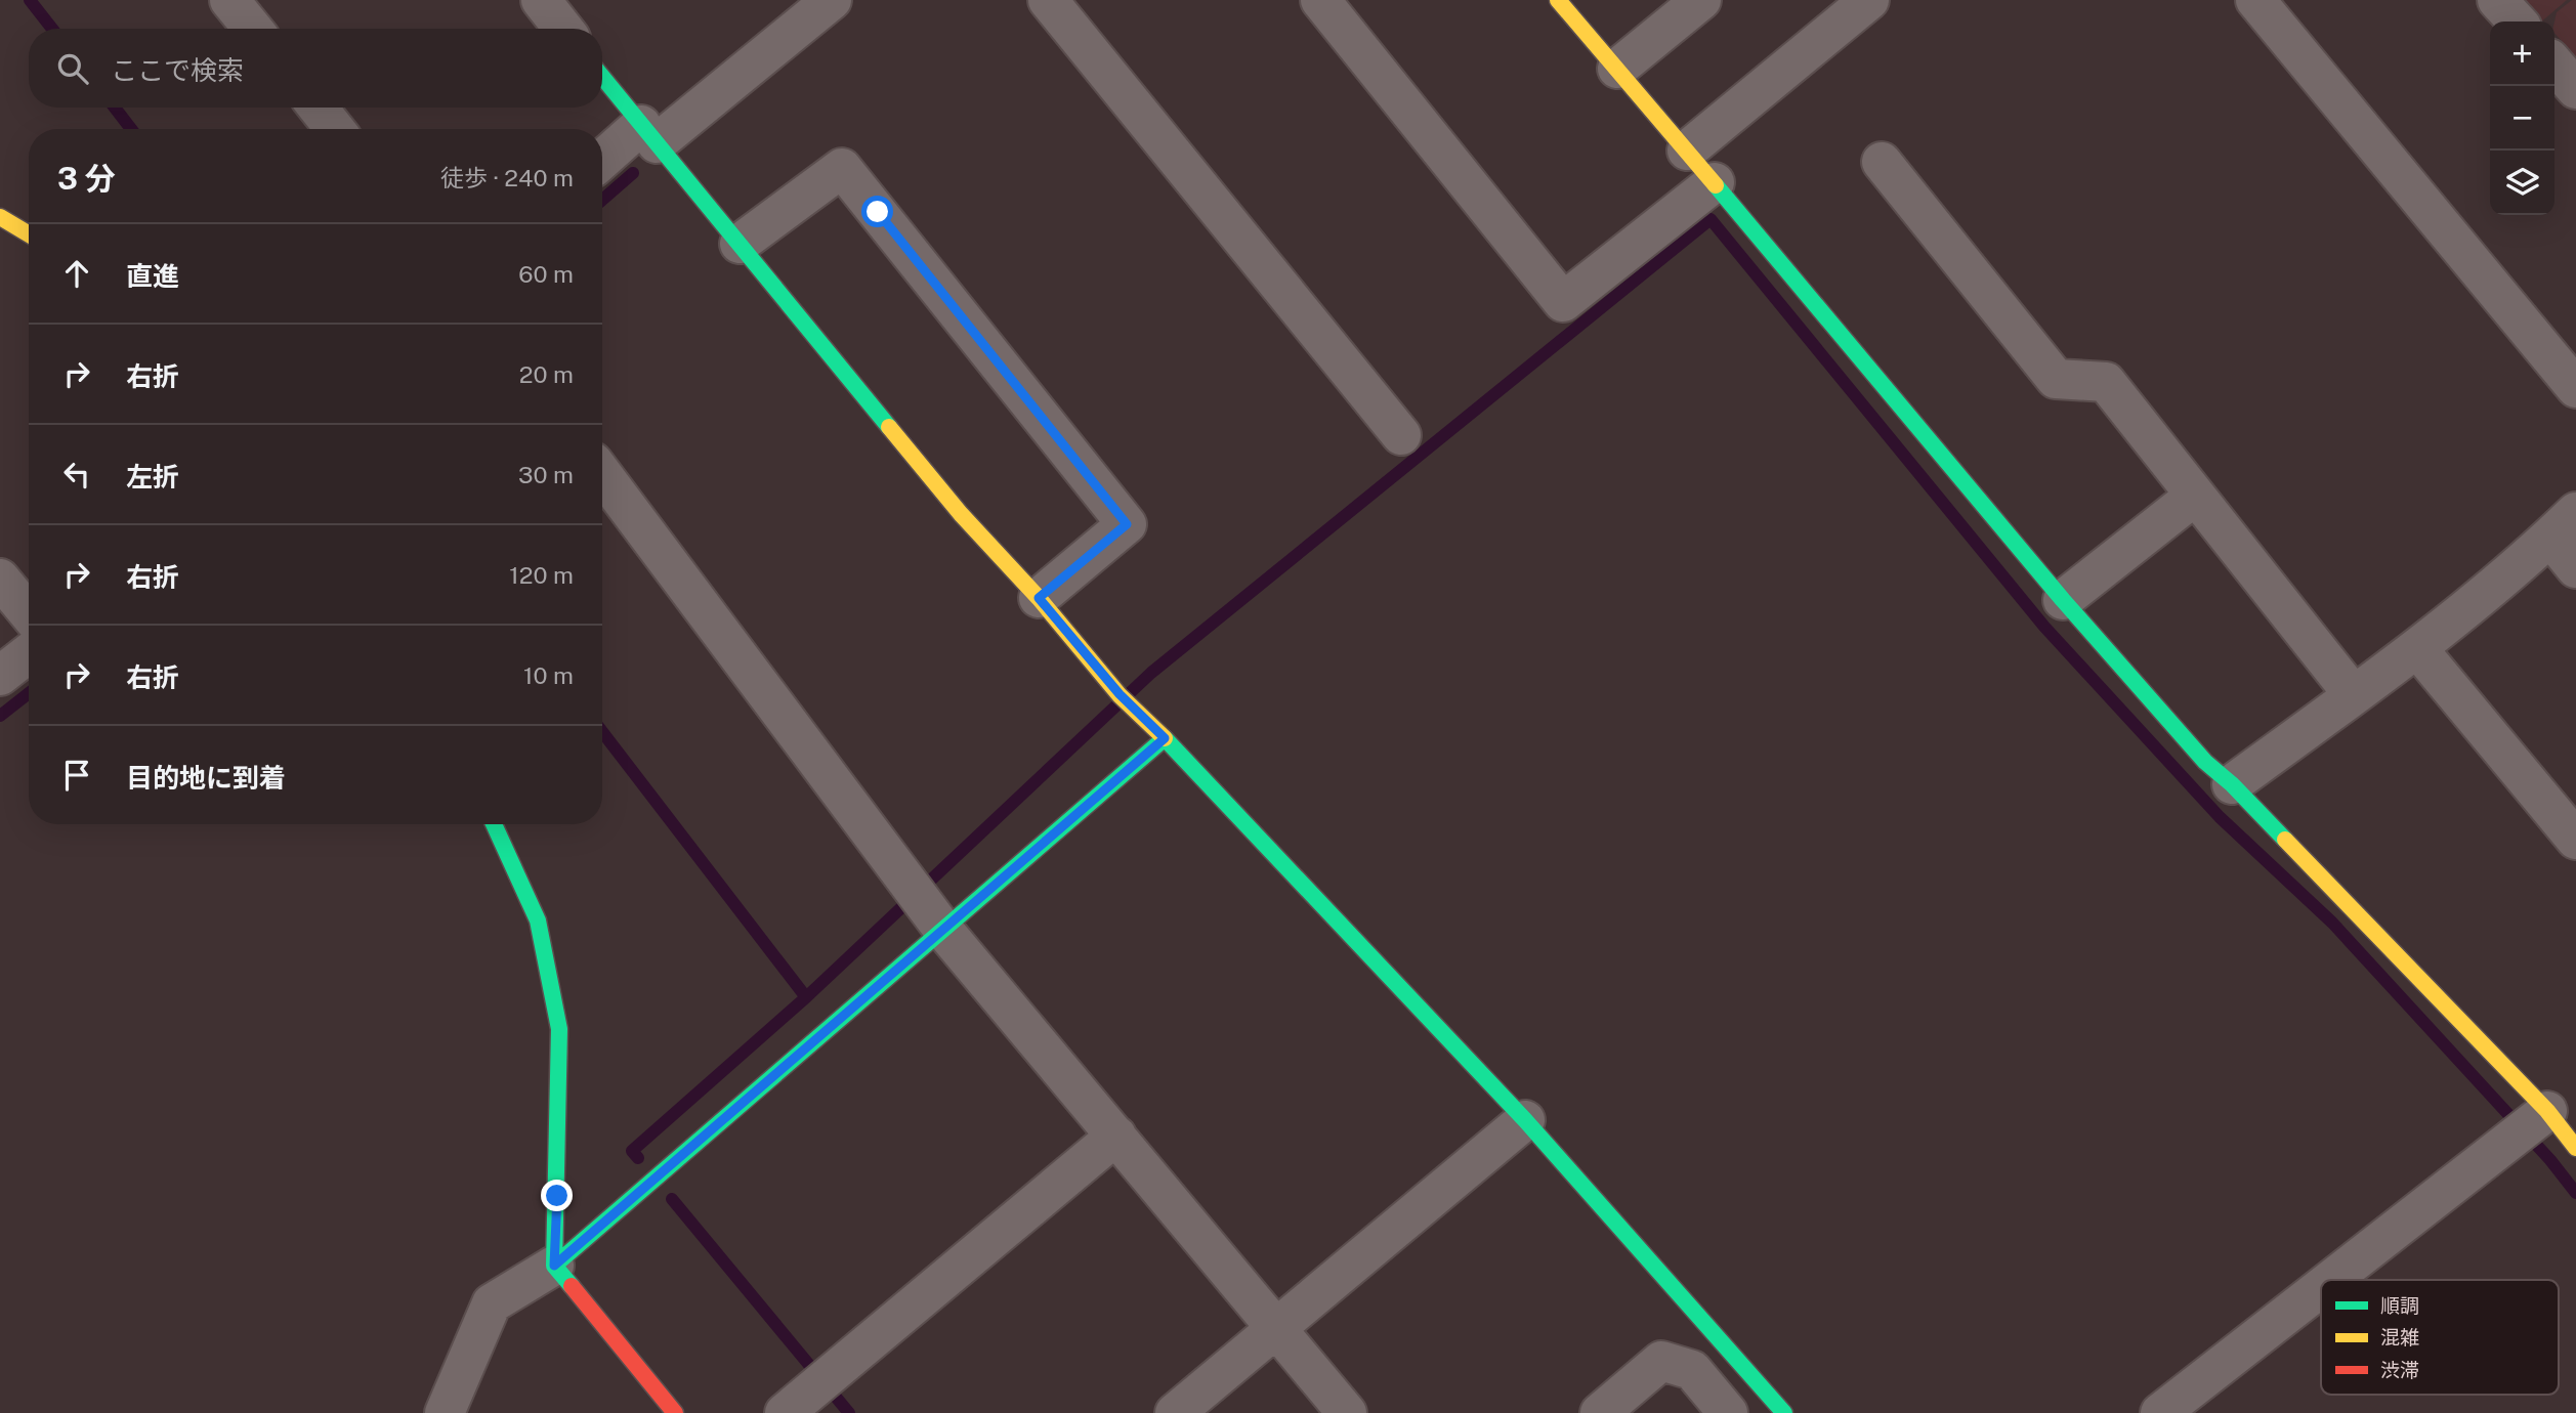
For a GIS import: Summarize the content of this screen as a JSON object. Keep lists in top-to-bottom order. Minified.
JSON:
{"legend":["順調","混雑","渋滞"],"page":{"map_buttons":["+","−"],"search":"ここで検索","heading":["3 分","徒歩 · 240 m"],"list":[["直進","60 m"],["右折","20 m"],["左折","30 m"],["右折","120 m"],["右折","10 m"],"目的地に到着"]}}
